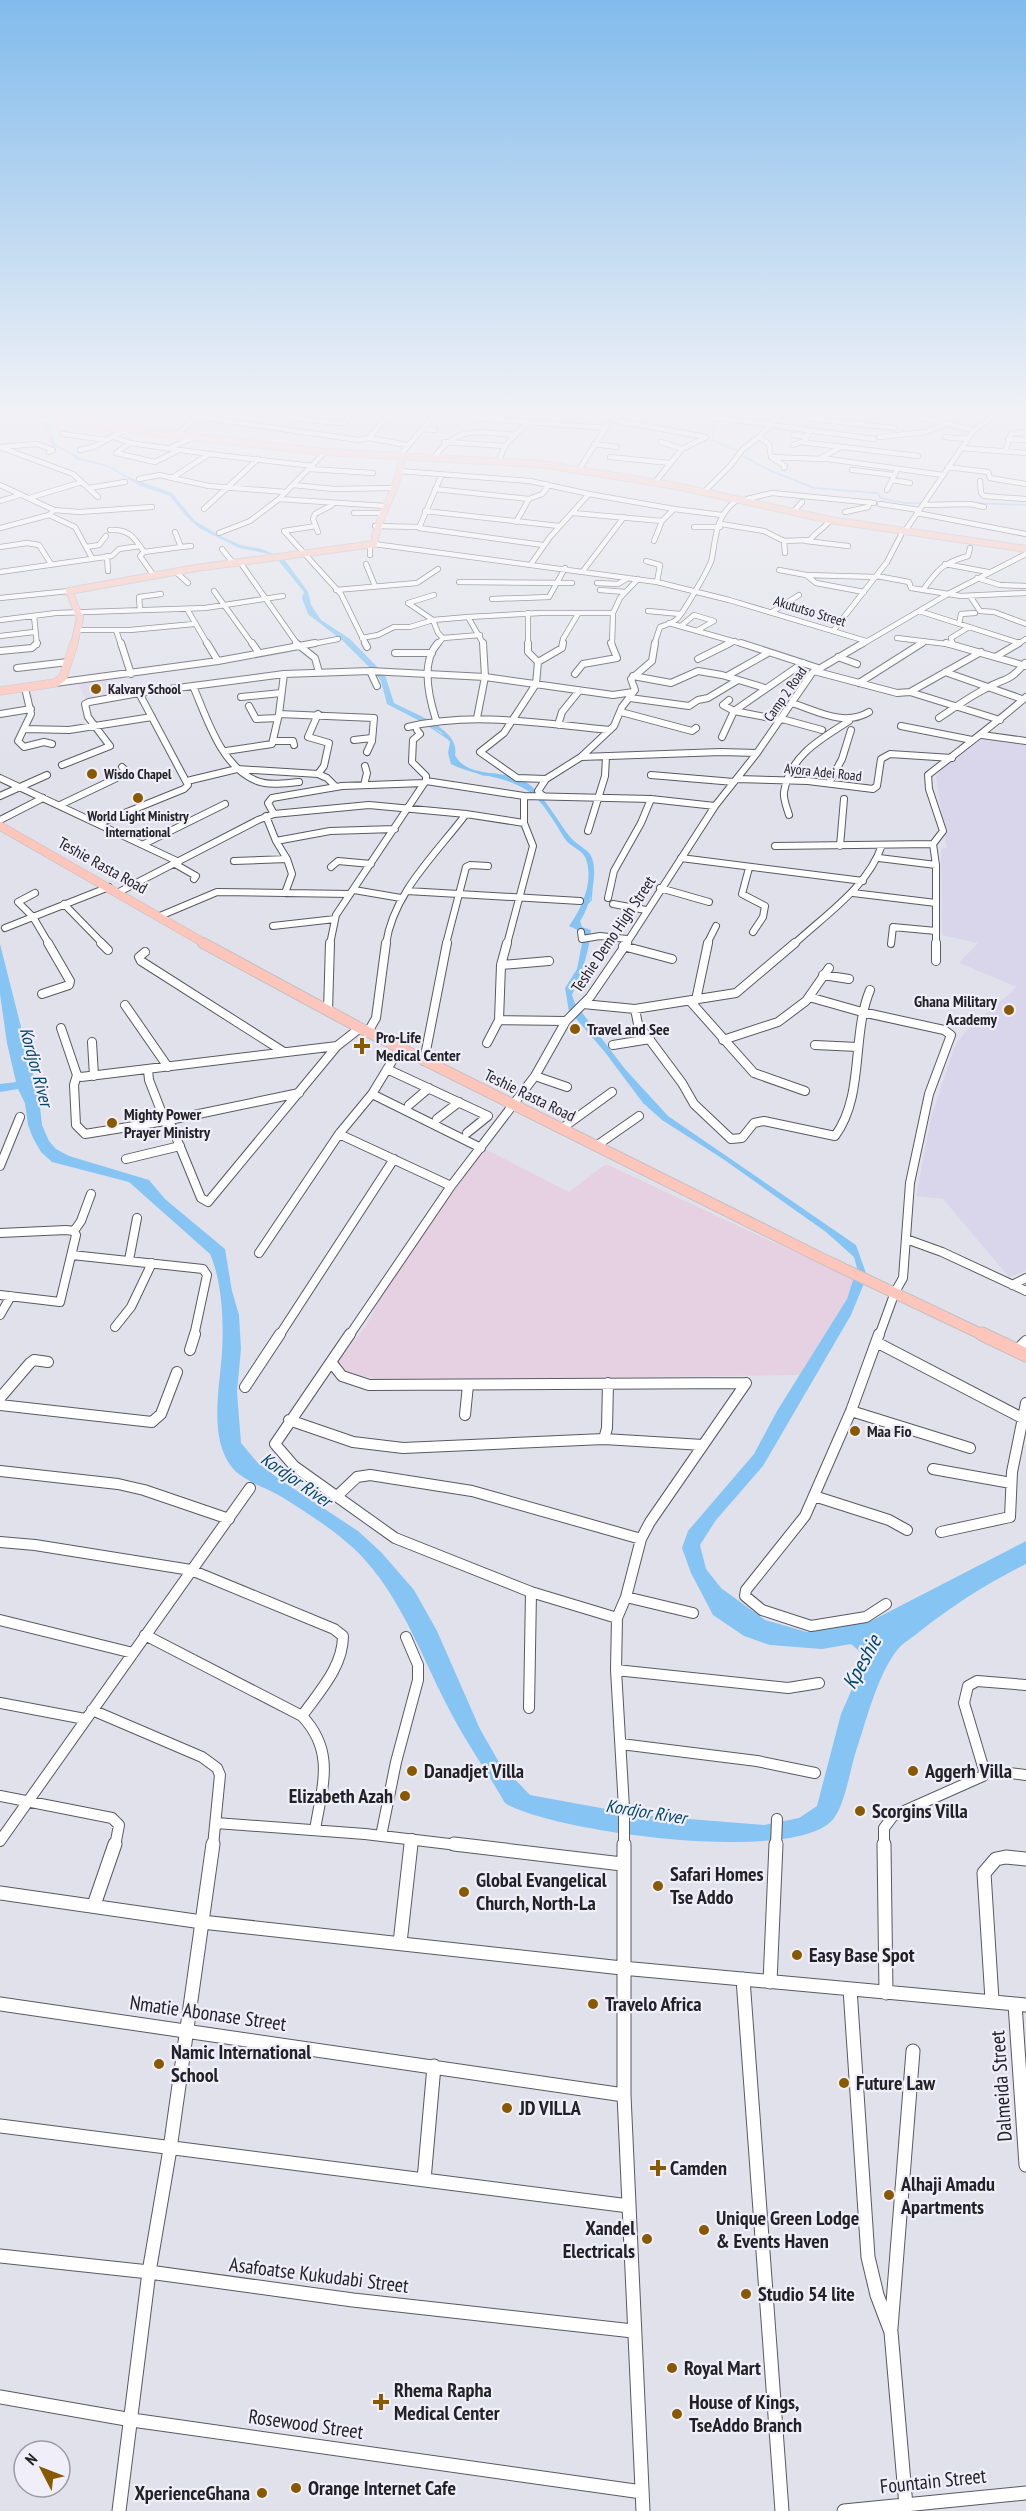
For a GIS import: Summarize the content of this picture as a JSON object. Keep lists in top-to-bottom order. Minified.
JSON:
{"streets":{"main road":["Akututso Street","Teshie Rasta Road"],"street":["Camp 2 Road","Ayora Adei Road","Teshie Demo High Street","Nmatie Abonase Street","Dalmeida Street","Asafoatse Kukudabi Street","Rosewood Street","Fountain Street"]},"crossings":[["Akututso Street","Camp 2 Road"],["Camp 2 Road","Ayora Adei Road"],["Camp 2 Road","Teshie Demo High Street"],["Ayora Adei Road","Teshie Demo High Street"],["Teshie Rasta Road","Teshie Demo High Street"]],"water":["Kordjor River","Kpeshie"],"places":{"other":["Kalvary School","Wisdo Chapel","World Light Ministry International","Ghana Military Academy","Travel and See","Mighty Power Prayer Ministry","Maa Fio","Danadjet Villa","Aggerh Villa","Elizabeth Azah","Scorgins Villa","Safari Homes Tse Addo","Global Evangelical Church, North-La","Easy Base Spot","Travelo Africa","Namic International School","Future Law","JD VILLA","Alhaji Amadu Apartments","Unique Green Lodge & Events Haven","Xandel Electricals","Studio 54 lite","Royal Mart","House of Kings, TseAddo Branch","Orange Internet Cafe","XperienceGhana"],"health":["Pro-Life Medical Center","Camden","Rhema Rapha Medical Center"]},"north":"top left"}
